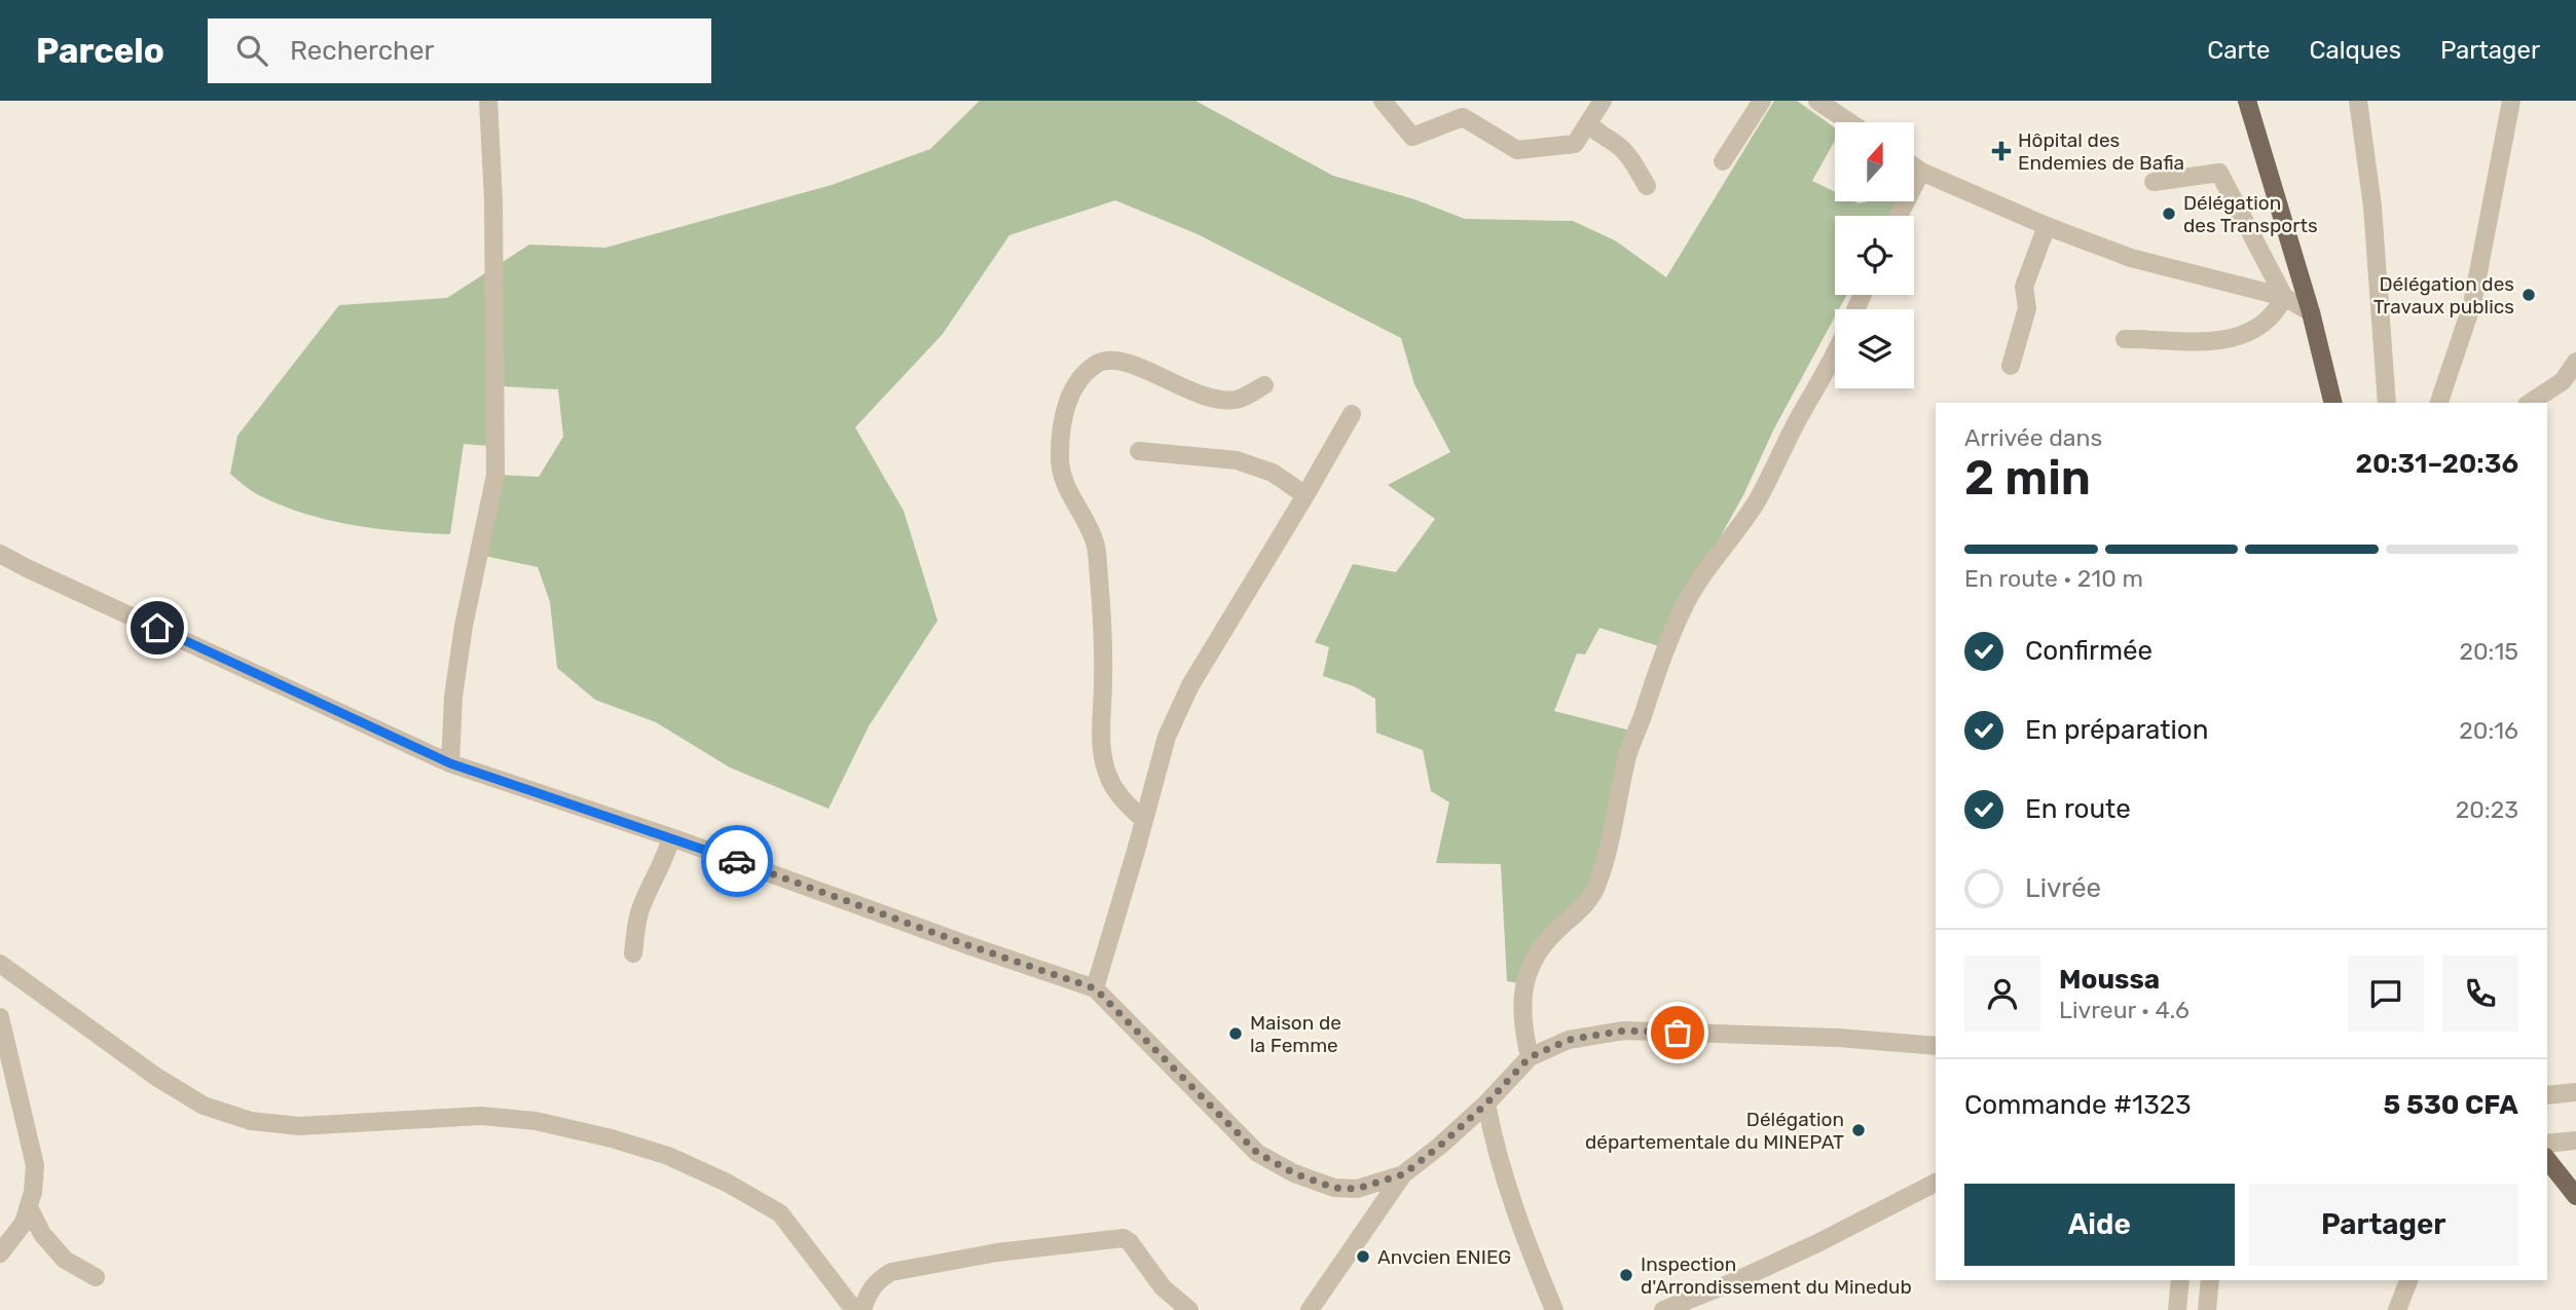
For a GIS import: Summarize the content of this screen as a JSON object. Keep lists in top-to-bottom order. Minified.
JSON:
{"places":{"health":["Hôpital des Endemies de Bafia"],"other":["Délégation des Transports","Délégation des Travaux publics","Maison de la Femme","Délégation départementale du MINEPAT","Anvcien ENIEG","Inspection d'Arrondissement du Minedub"]},"north":"top","page":{"header":"Parcelo","search":"Rechercher","nav":["Carte","Calques","Partager"],"heading":["2 min","Arrivée dans","20:31–20:36"],"panel":["Moussa","Livreur · 4.6","Commande #1323","5 530 CFA"],"bar":"En route · 210 m","list":[["Confirmée","20:15"],["En préparation","20:16"],["En route","20:23"],"Livrée"],"buttons":["Aide","Partager"]}}
